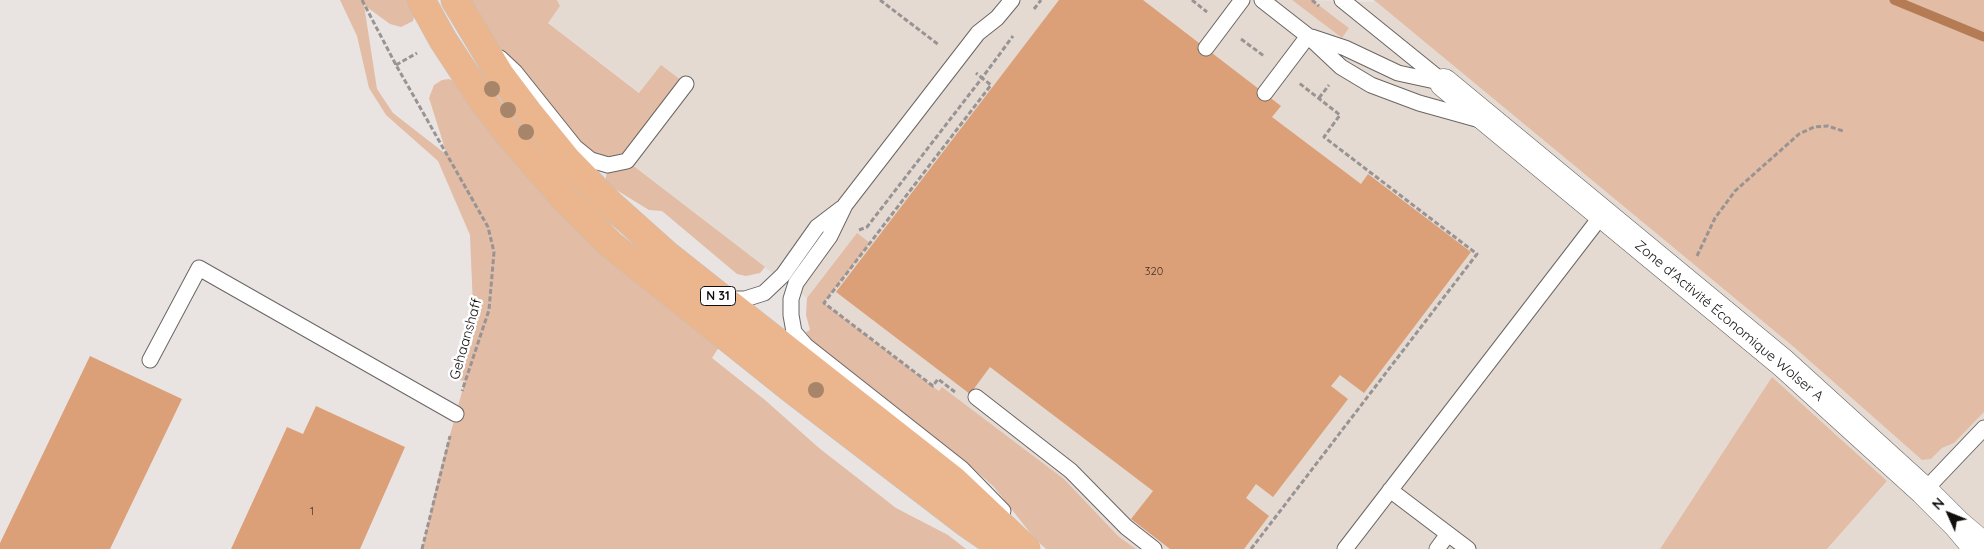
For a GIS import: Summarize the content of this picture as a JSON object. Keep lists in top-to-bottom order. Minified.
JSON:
{"streets":{"main road":["N 31"],"street":["Zone d'Activité Économique Wolser A"],"path":["Gehaanshaff"]},"house_numbers":["320","1"],"north":"top left"}
